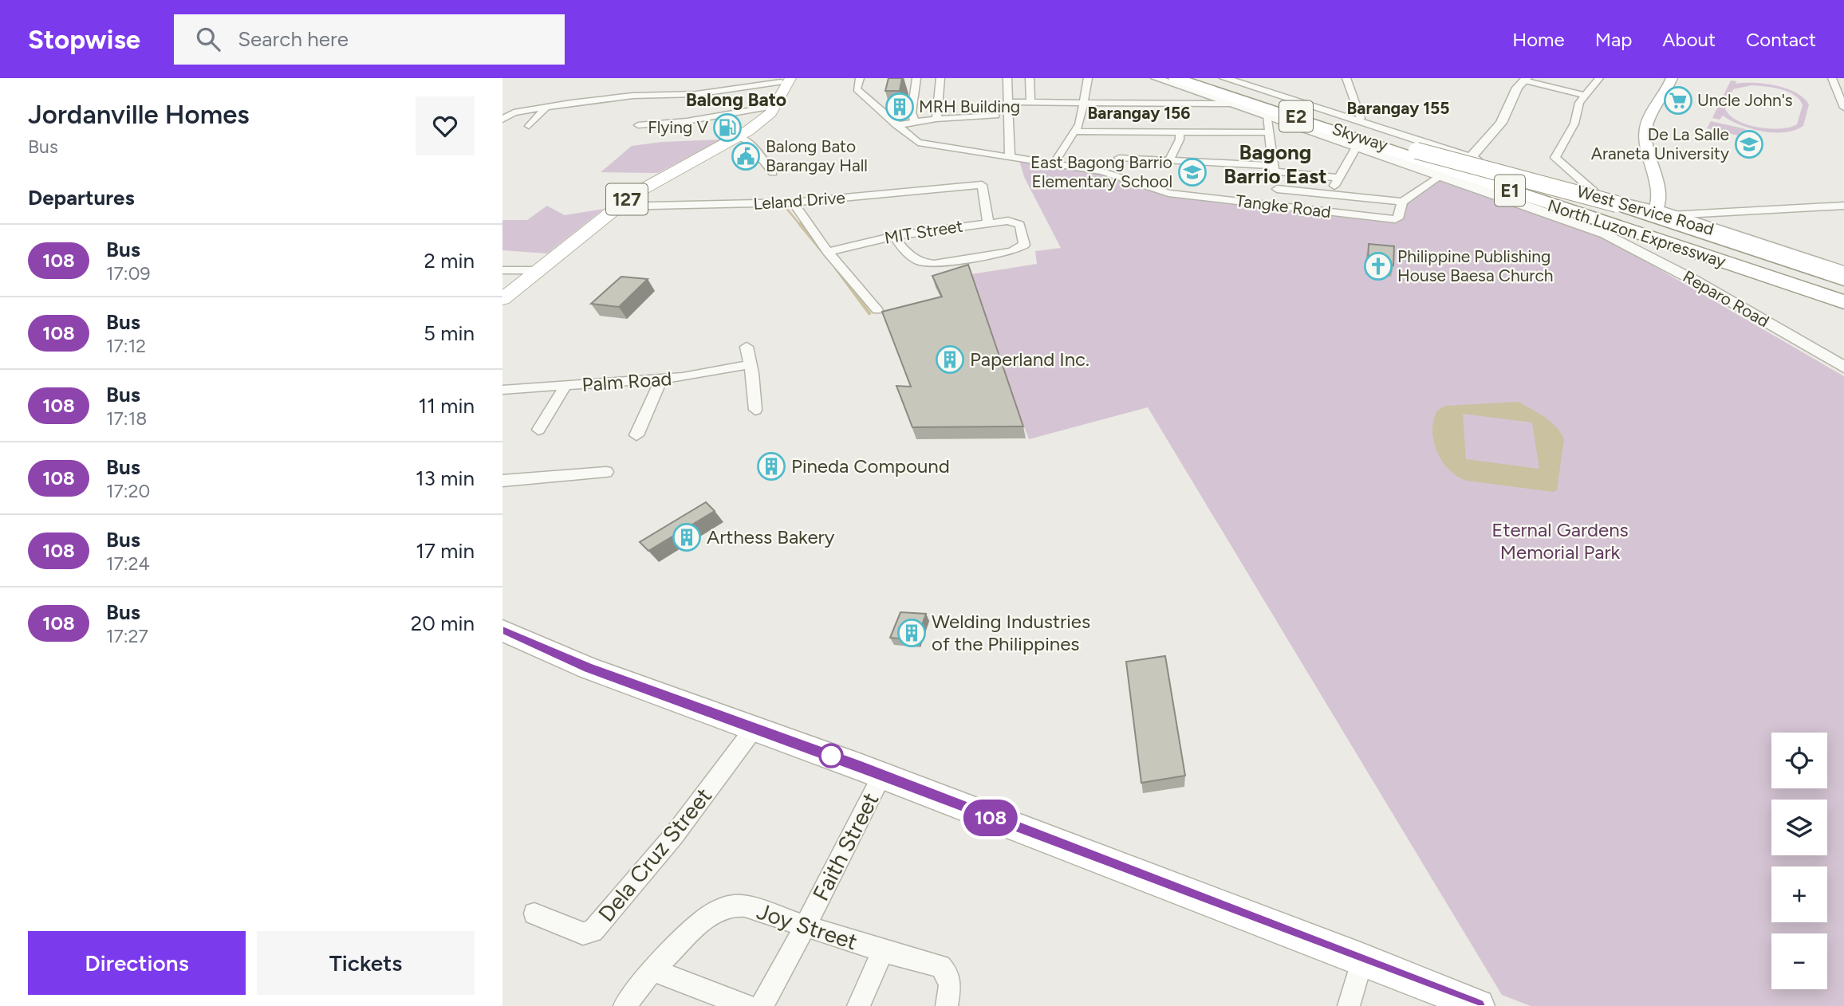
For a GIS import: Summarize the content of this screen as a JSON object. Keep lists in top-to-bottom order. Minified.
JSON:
{"streets":{"highway":["E2","Skyway","E1","North Luzon Expressway"],"main road":["127","West Service Road"],"street":["Leland Drive","Tangke Road","MIT Street","Reparo Road","Palm Road","Faith Street","Dela Cruz Street","Joy Street"]},"crossings":[["127","Leland Drive"],["Leland Drive","MIT Street"],["Faith Street","Joy Street"]],"districts":["Balong Bato","Barangay 155","Barangay 156","Bagong Barrio East"],"parks":["Eternal Gardens Memorial Park"],"places":{"supermarket":["Uncle John's"],"building":["MRH Building","Paperland Inc.","Pineda Compound","Arthess Bakery","Welding Industries of the Philippines"],"fuel station":["Flying V"],"school or university":["De La Salle Araneta University","East Bagong Barrio Elementary School"],"public building":["Balong Bato Barangay Hall"],"church":["Philippine Publishing House Baesa Church"]},"lines":["bus line 108"],"page":{"header":"Stopwise","search":"Search here","nav":["Home","Map","About","Contact"],"heading":[["Jordanville Homes","Bus"],"Departures"],"on_map":"108","list":[{"mark":"108","name":"Bus","note":"17:09","value":"2 min"},{"mark":"108","name":"Bus","note":"17:12","value":"5 min"},{"mark":"108","name":"Bus","note":"17:18","value":"11 min"},{"mark":"108","name":"Bus","note":"17:20","value":"13 min"},{"mark":"108","name":"Bus","note":"17:24","value":"17 min"},{"mark":"108","name":"Bus","note":"17:27","value":"20 min"}],"map_buttons":["+","−"],"buttons":["Directions","Tickets"]}}
